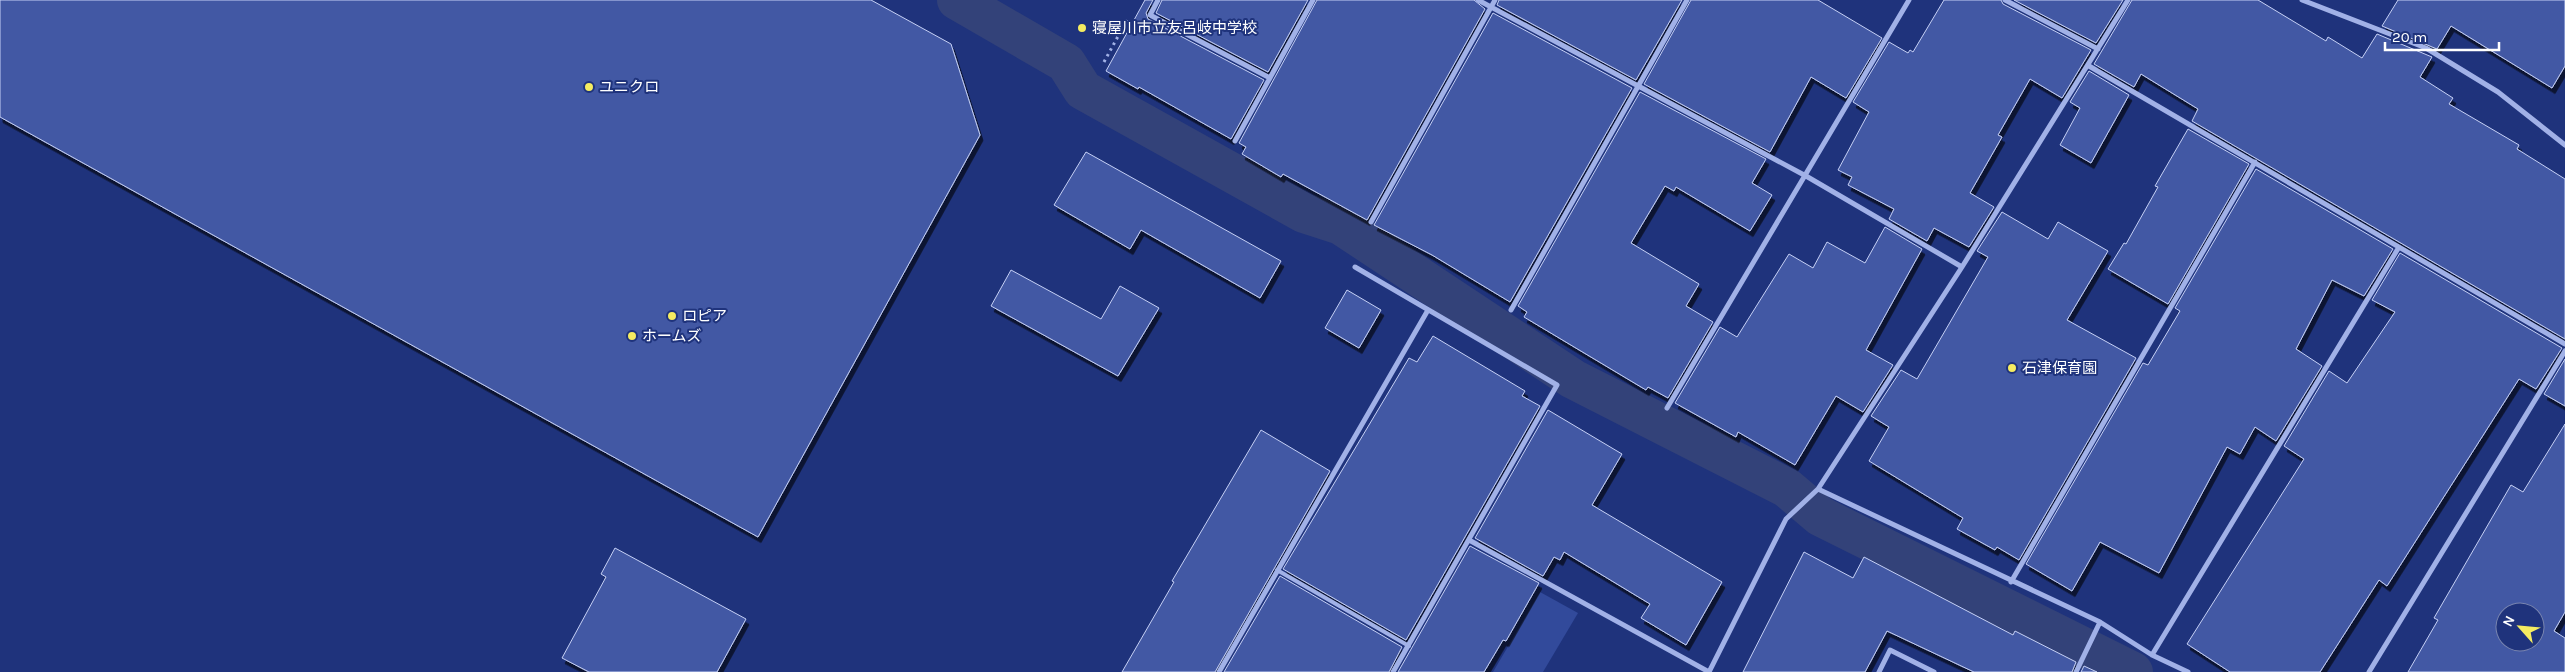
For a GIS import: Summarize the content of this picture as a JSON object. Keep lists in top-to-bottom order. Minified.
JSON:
{"places":["寝屋川市立友呂岐中学校","ユニクロ","ロピア","ホームズ","石津保育園"],"scale_bar":"20 m","north":"top left"}
